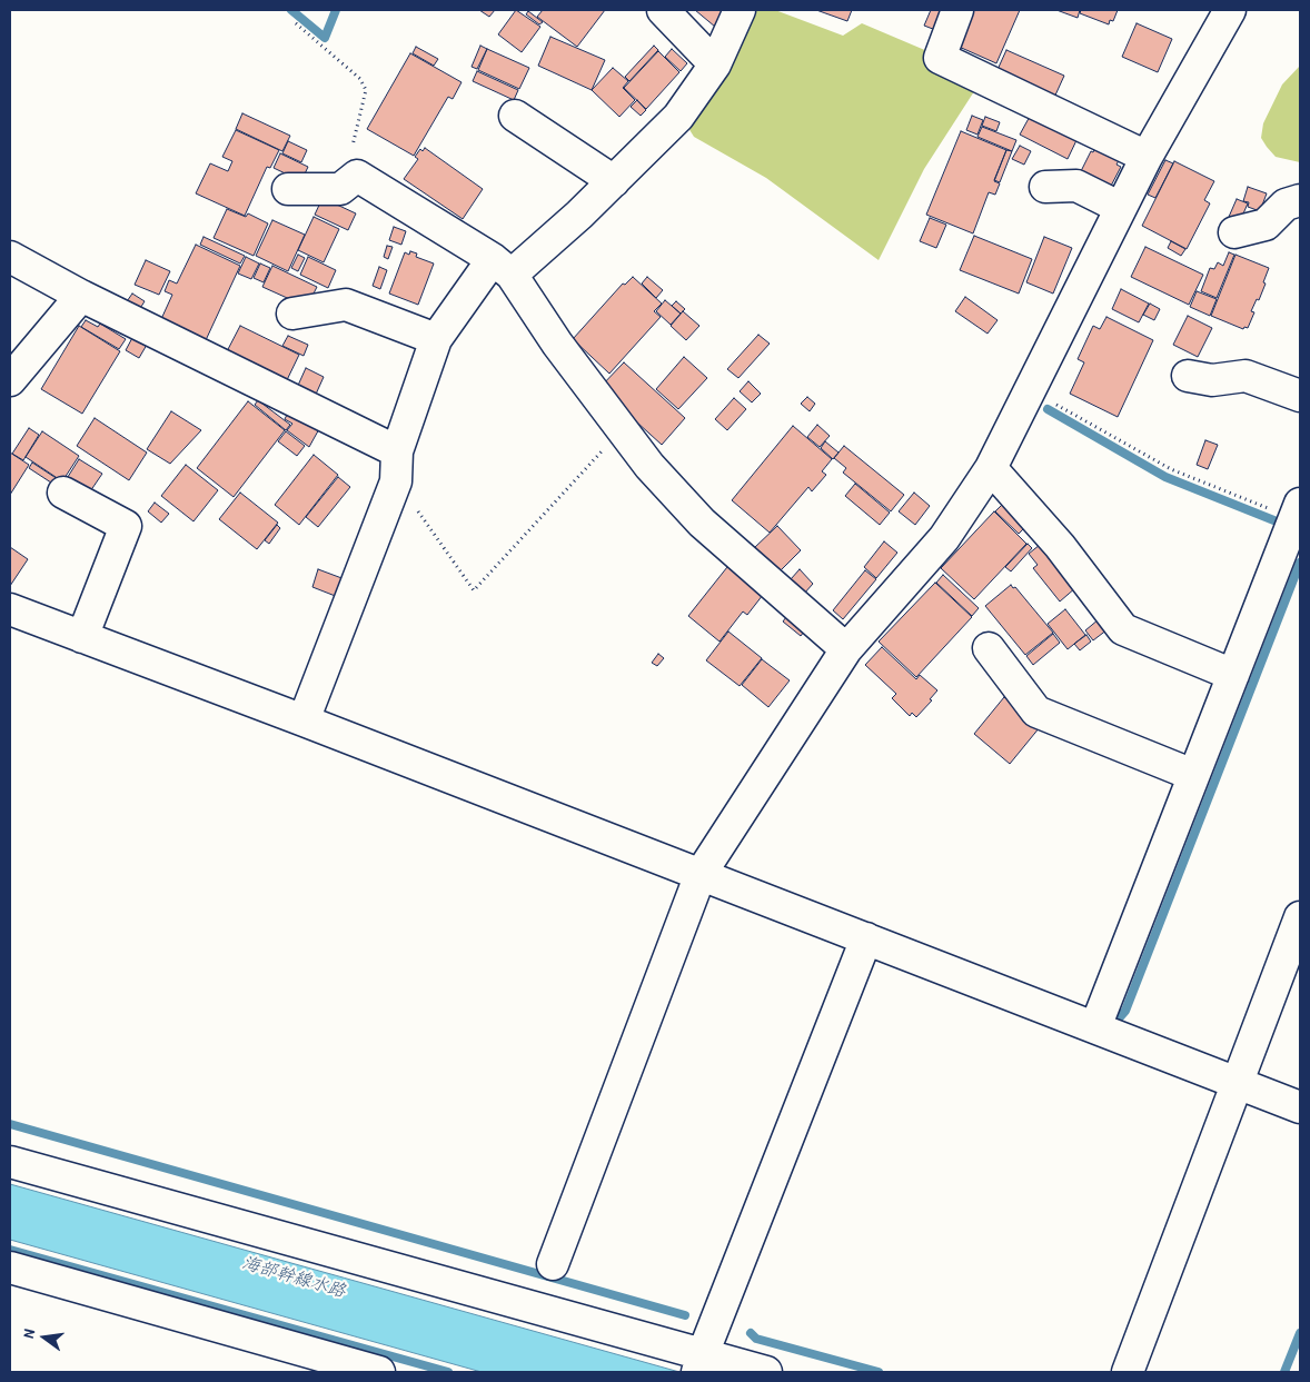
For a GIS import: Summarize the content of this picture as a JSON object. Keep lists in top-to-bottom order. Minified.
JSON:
{"water":["海部幹線水路"],"north":"left"}
